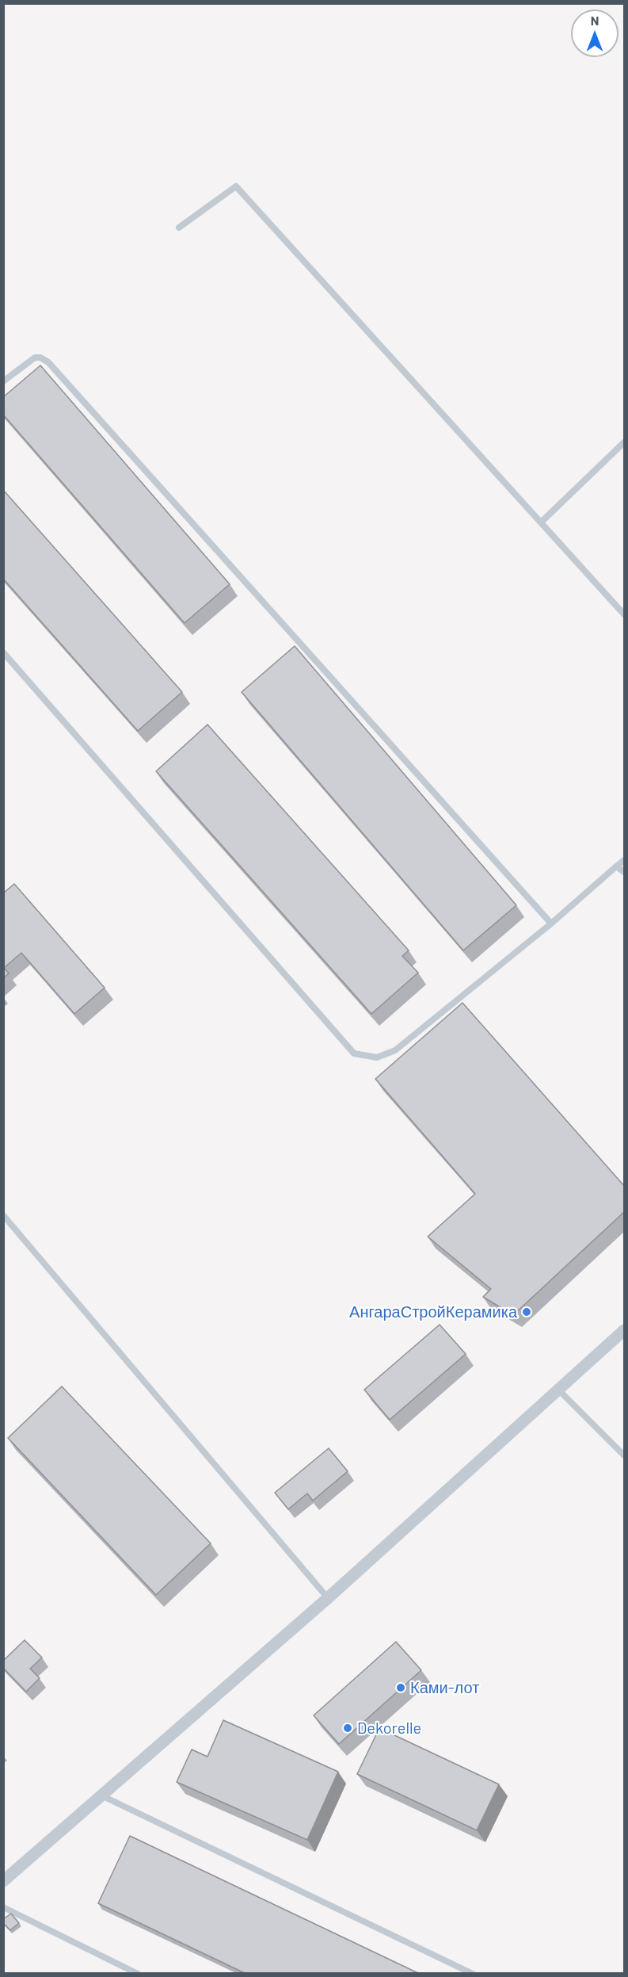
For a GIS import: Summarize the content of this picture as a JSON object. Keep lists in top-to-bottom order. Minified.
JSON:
{"places":["АнгараСтройКерамика","Ками-лот","Dekorelle"],"north":"top"}
